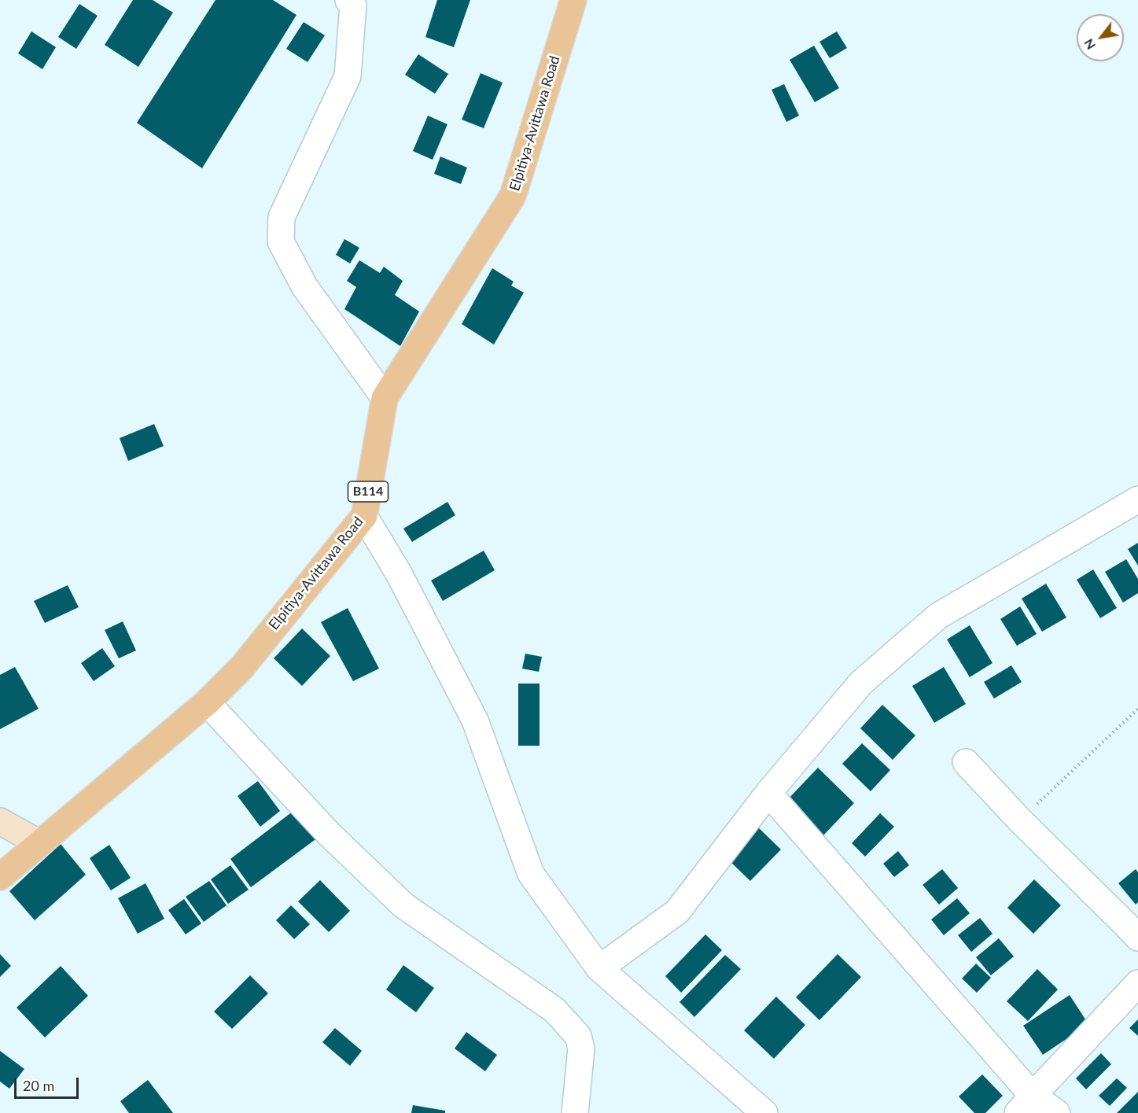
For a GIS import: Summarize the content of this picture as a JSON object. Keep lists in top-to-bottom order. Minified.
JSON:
{"streets":{"main road":["Elpitiya-Avittawa Road","B114"]},"scale_bar":"20 m","north":"bottom left"}
